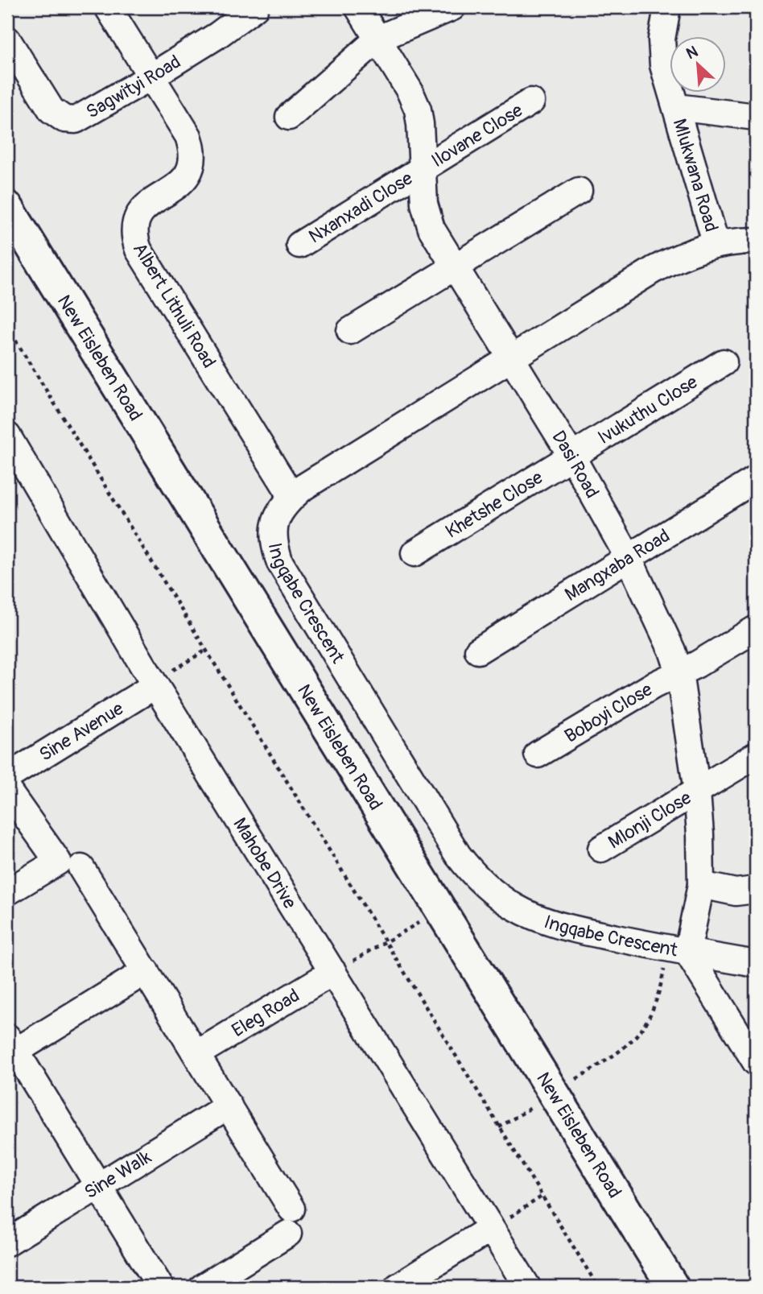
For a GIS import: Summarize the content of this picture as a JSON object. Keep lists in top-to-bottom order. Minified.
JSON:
{"streets":{"main road":["New Eisleben Road"],"street":["Sagwityi Road","Ilovane Close","Mlukwana Road","Nxanxadi Close","Albert Lithuli Road","Ivukuthu Close","Dasi Road","Khetshe Close","Mangxaba Road","Ingqabe Crescent","Boboyi Close","Sine Avenue","Mlonji Close","Mahobe Drive","Eleg Road","Sine Walk"]},"crossings":[["Sagwityi Road","Albert Lithuli Road"],["Ilovane Close","Nxanxadi Close"],["Ilovane Close","Dasi Road"],["Mlukwana Road","Ingqabe Crescent"],["Nxanxadi Close","Dasi Road"],["Albert Lithuli Road","Ingqabe Crescent"],["Ivukuthu Close","Dasi Road"],["Ivukuthu Close","Khetshe Close"],["Dasi Road","Khetshe Close"],["Dasi Road","Mangxaba Road"],["Dasi Road","Ingqabe Crescent"],["Dasi Road","Boboyi Close"],["Dasi Road","Mlonji Close"],["Sine Avenue","Mahobe Drive"],["Mahobe Drive","Eleg Road"]],"north":"top left"}
